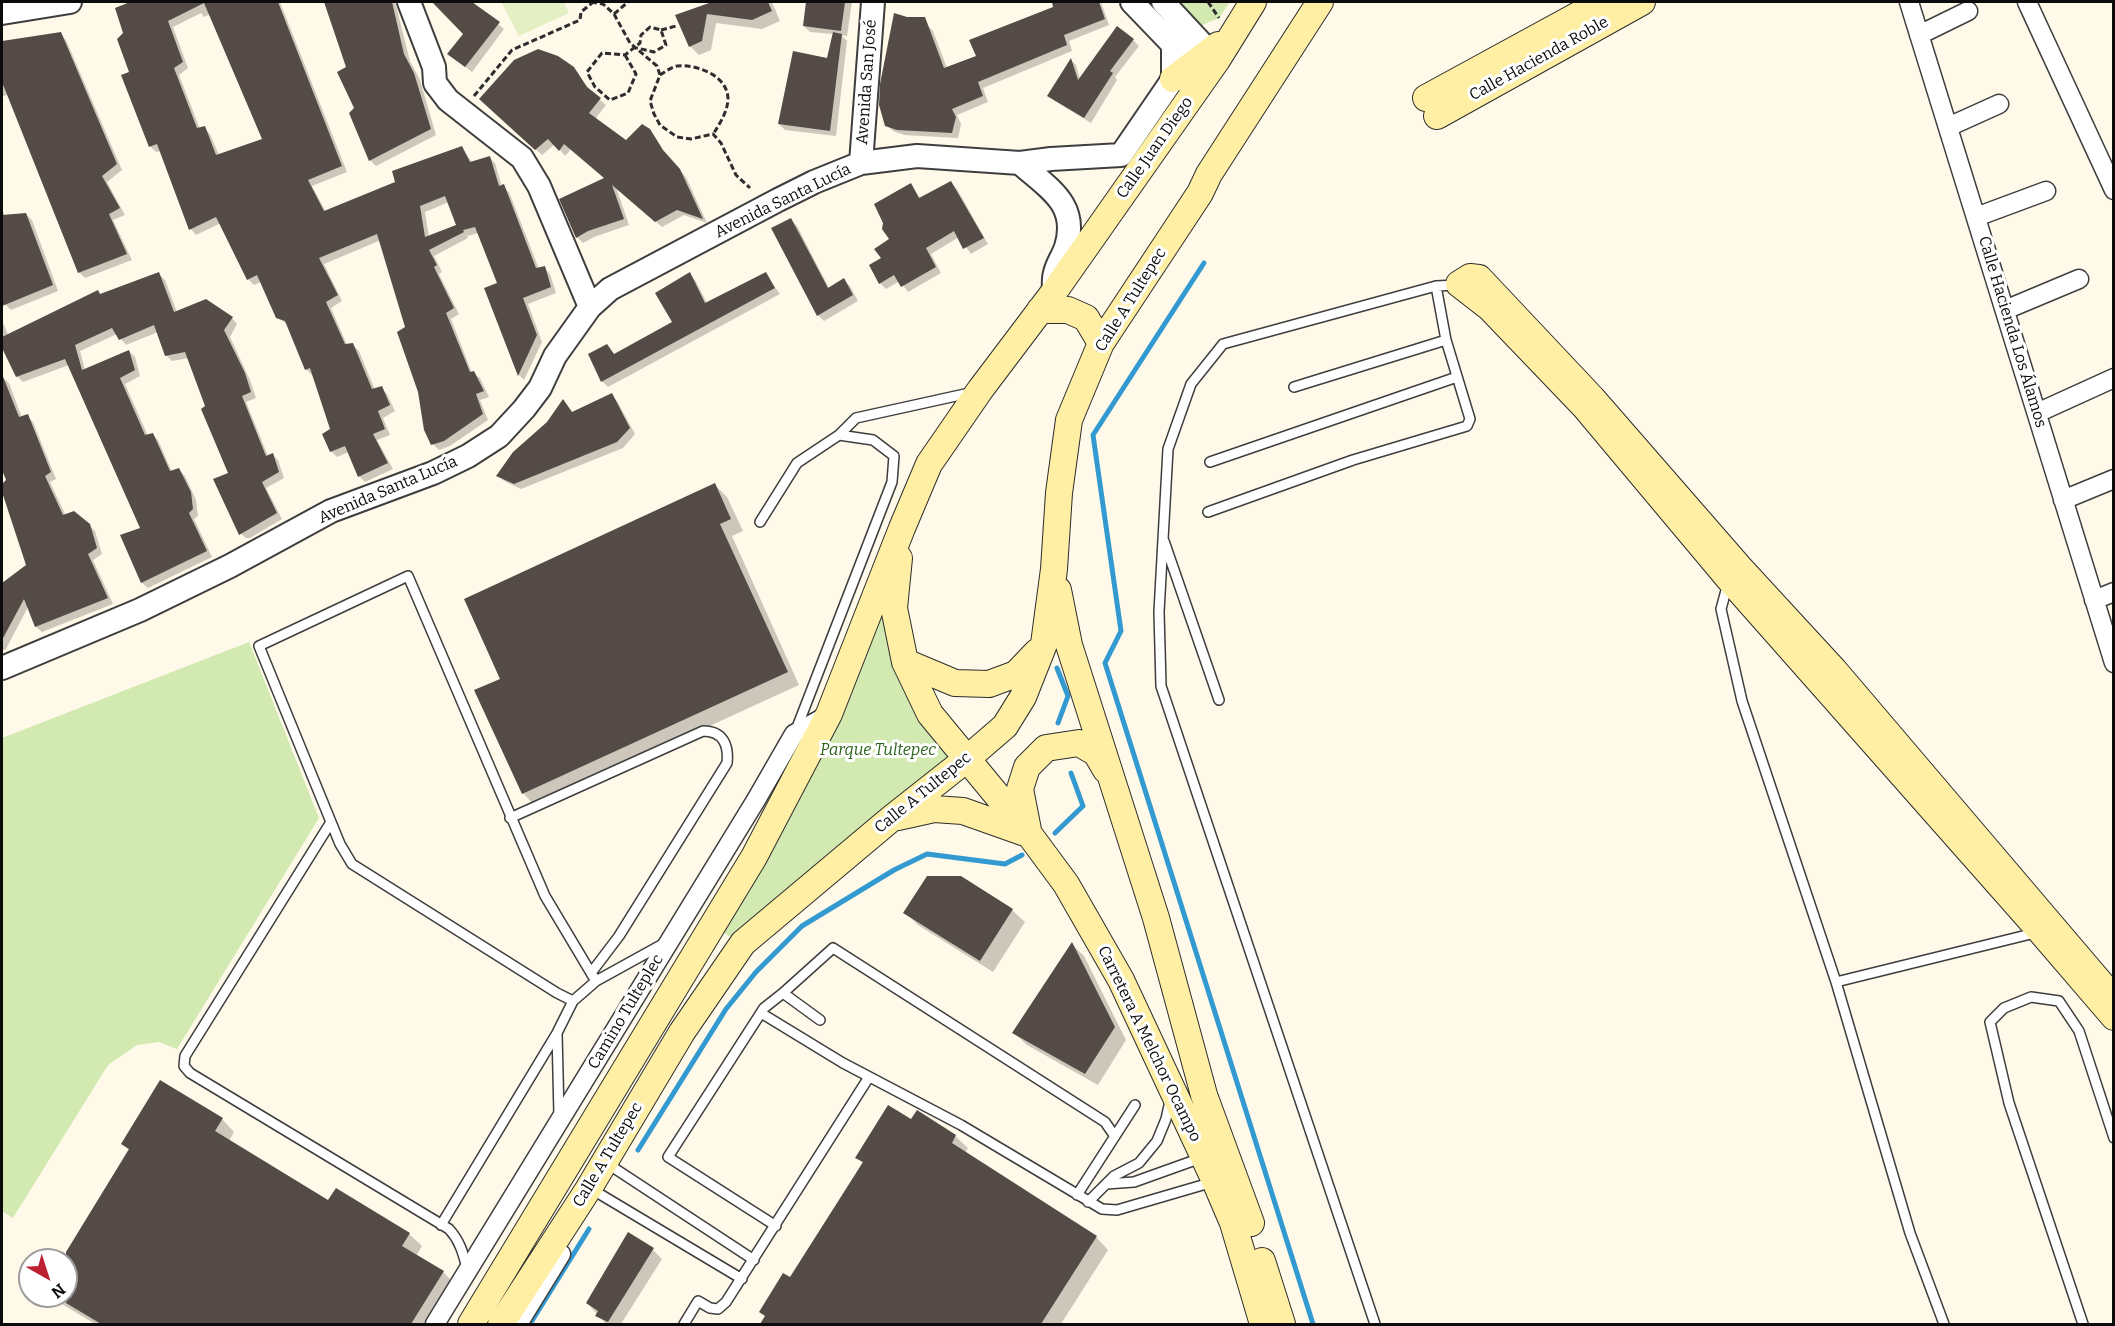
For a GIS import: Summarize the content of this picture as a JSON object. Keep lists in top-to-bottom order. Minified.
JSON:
{"streets":{"main road":["Calle Hacienda Roble","Calle Juan Diego","Calle A Tultepec","Carretera A Melchor Ocampo"],"street":["Avenida San José","Avenida Santa Lucía","Calle Hacienda Los Álamos","Camino Tulteplec"]},"crossings":[["Avenida San José","Avenida Santa Lucía"],["Calle Juan Diego","Avenida Santa Lucía"],["Calle Juan Diego","Calle A Tultepec"],["Calle A Tultepec","Camino Tulteplec"],["Calle A Tultepec","Carretera A Melchor Ocampo"]],"parks":["Parque Tultepec"],"north":"bottom right"}
